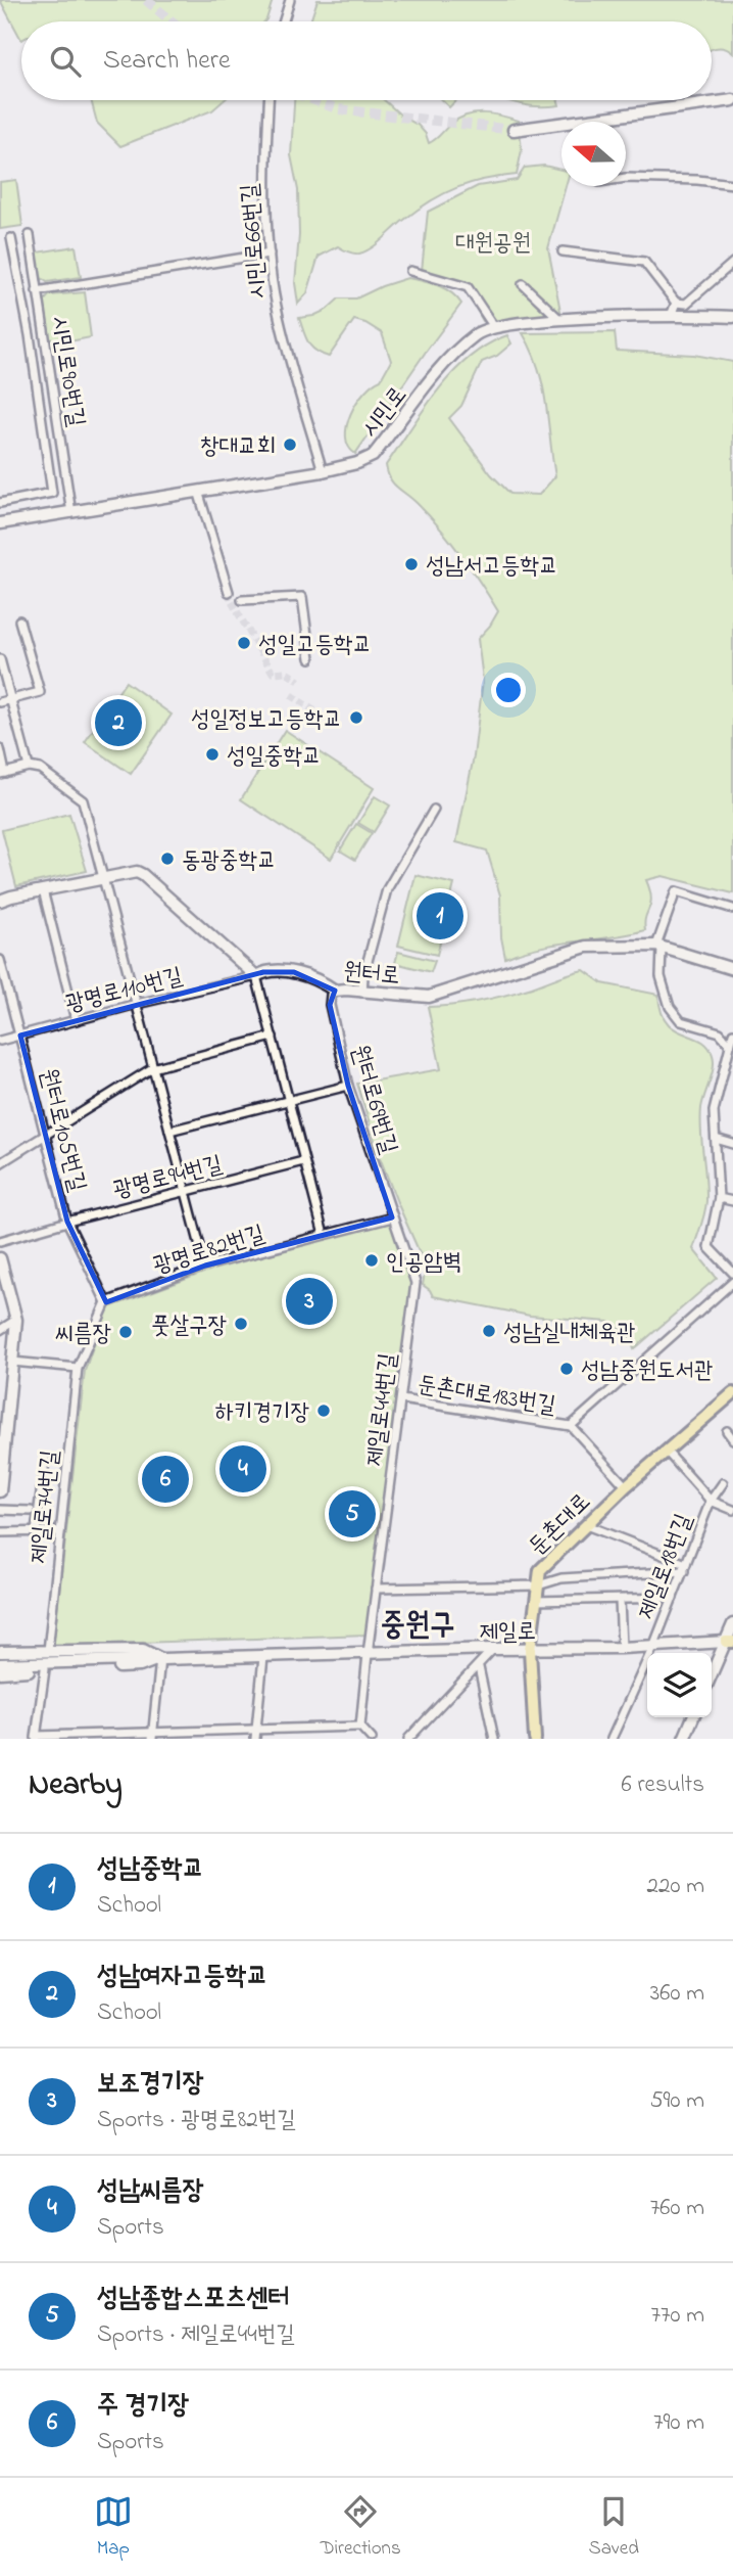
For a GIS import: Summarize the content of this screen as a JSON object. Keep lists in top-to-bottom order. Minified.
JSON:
{"streets":{"main road":["시민로","원터로","둔촌대로","제일로"],"street":["시민로66번길","시민로90번길","광명로110번길","원터로69번길","원터로105번길","광명로94번길","광명로82번길","둔촌대로183번길","제일로44번길","제일로74번길","제일로18번길"]},"crossings":[["시민로66번길","시민로"],["시민로90번길","시민로"],["원터로","광명로110번길"],["원터로","원터로69번길"],["광명로110번길","원터로105번길"],["원터로69번길","광명로82번길"],["원터로69번길","제일로44번길"],["원터로105번길","광명로94번길"],["원터로105번길","광명로82번길"],["광명로82번길","제일로44번길"],["둔촌대로183번길","제일로44번길"],["둔촌대로183번길","둔촌대로"],["제일로44번길","제일로"],["둔촌대로","제일로"],["제일로18번길","제일로"]],"districts":["중원구"],"parks":["대원공원"],"places":["창대교회","성남서고등학교","성일고등학교","성일정보고등학교","성일중학교","동광중학교","인공암벽","풋살구장","성남실내체육관","씨름장","성남중원도서관","하키경기장"],"north":"left","page":{"search":"Search here","pins":["2","1","3","4","6","5"],"heading":["Nearby","6 results"],"list":[{"mark":"1","name":"성남중학교","note":"School","value":"220 m"},{"mark":"2","name":"성남여자고등학교","note":"School","value":"360 m"},{"mark":"3","name":"보조경기장","note":"Sports · 광명로82번길","value":"590 m"},{"mark":"4","name":"성남씨름장","note":"Sports","value":"760 m"},{"mark":"5","name":"성남종합스포츠센터","note":"Sports · 제일로44번길","value":"770 m"},{"mark":"6","name":"주 경기장","note":"Sports","value":"790 m"}],"nav":["Map","Directions","Saved"]}}
